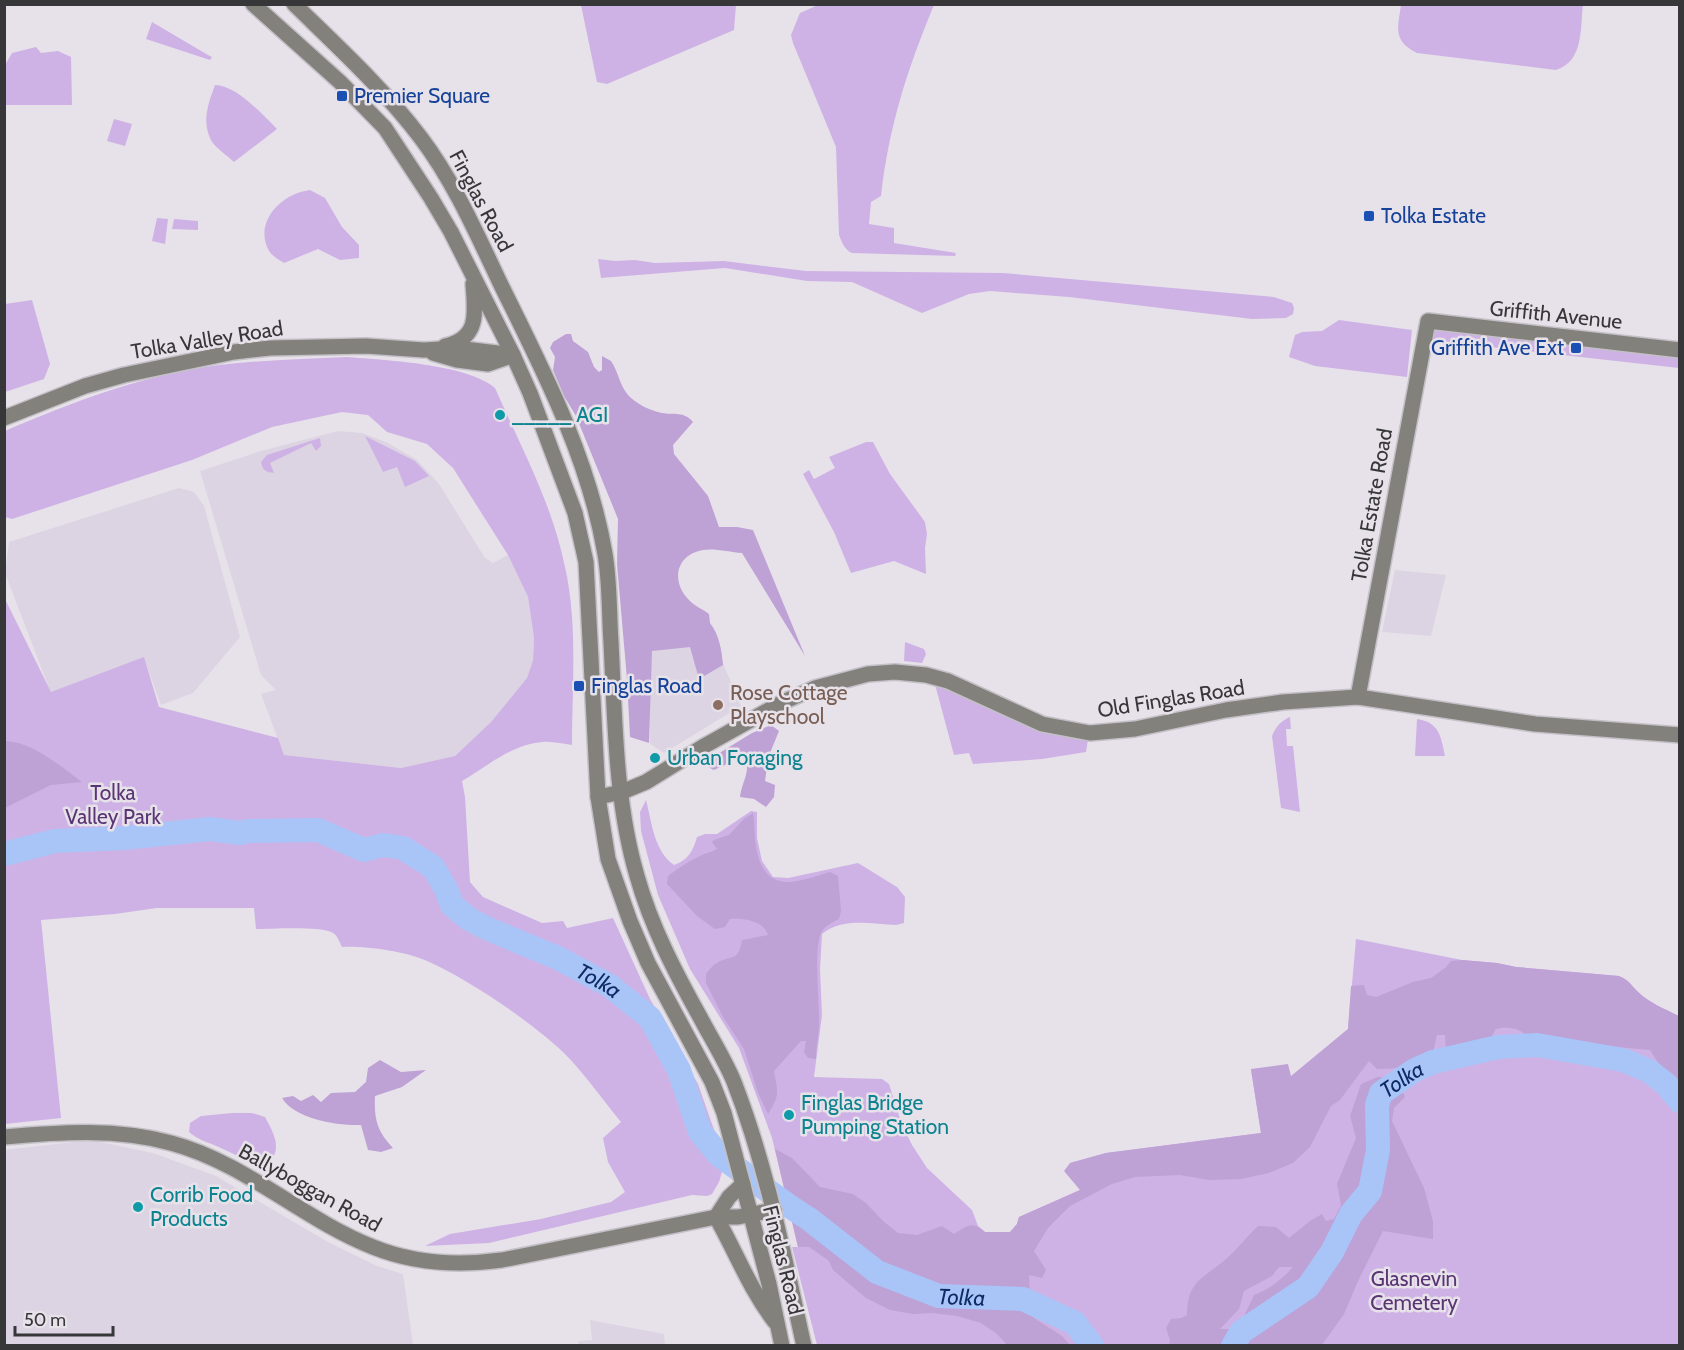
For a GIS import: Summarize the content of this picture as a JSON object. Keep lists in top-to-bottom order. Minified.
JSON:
{"streets":{"main road":["Finglas Road","Griffith Avenue","Tolka Valley Road","Tolka Estate Road","Old Finglas Road","Ballyboggan Road"]},"crossings":[["Finglas Road","Tolka Valley Road"],["Finglas Road","Old Finglas Road"],["Finglas Road","Ballyboggan Road"],["Griffith Avenue","Tolka Estate Road"],["Tolka Estate Road","Old Finglas Road"]],"water":["Tolka"],"parks":["Tolka Valley Park","Glasnevin Cemetery"],"places":{"transit":["Premier Square","Tolka Estate","Griffith Ave Ext","Finglas Road"],"other":["_____ AGI","Rose Cottage Playschool","Urban Foraging","Finglas Bridge Pumping Station","Corrib Food Products"]},"scale_bar":"50 m"}
